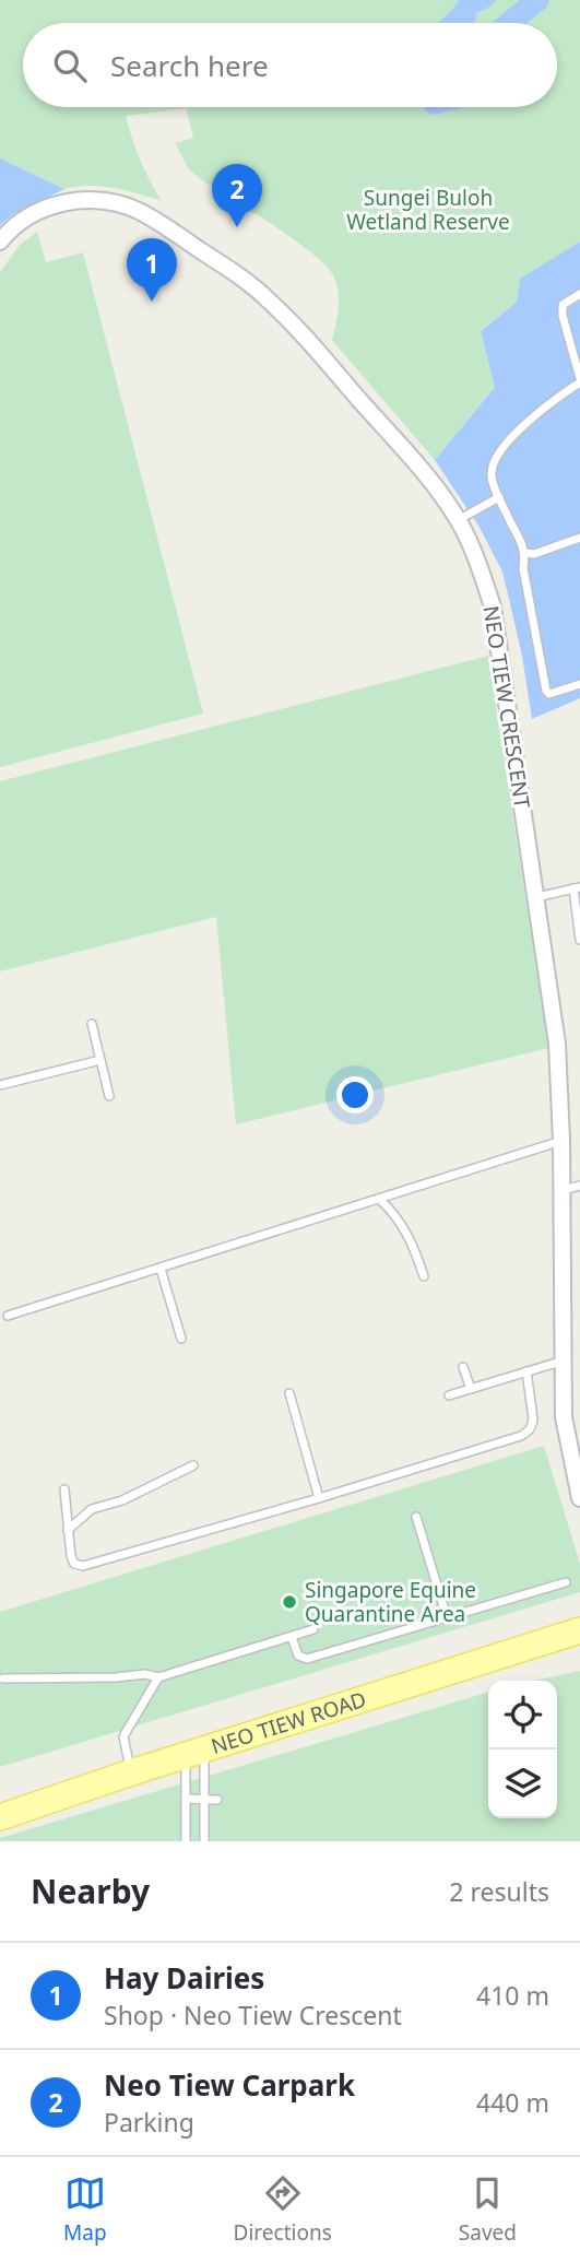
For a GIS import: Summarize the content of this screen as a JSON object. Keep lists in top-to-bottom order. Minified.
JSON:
{"streets":{"main road":["NEO TIEW ROAD"],"street":["NEO TIEW CRESCENT"]},"parks":["Sungei Buloh Wetland Reserve"],"places":["Singapore Equine Quarantine Area"],"page":{"search":"Search here","pins":["2","1"],"heading":["Nearby","2 results"],"list":[{"mark":"1","name":"Hay Dairies","note":"Shop · Neo Tiew Crescent","value":"410 m"},{"mark":"2","name":"Neo Tiew Carpark","note":"Parking","value":"440 m"}],"nav":["Map","Directions","Saved"]}}
